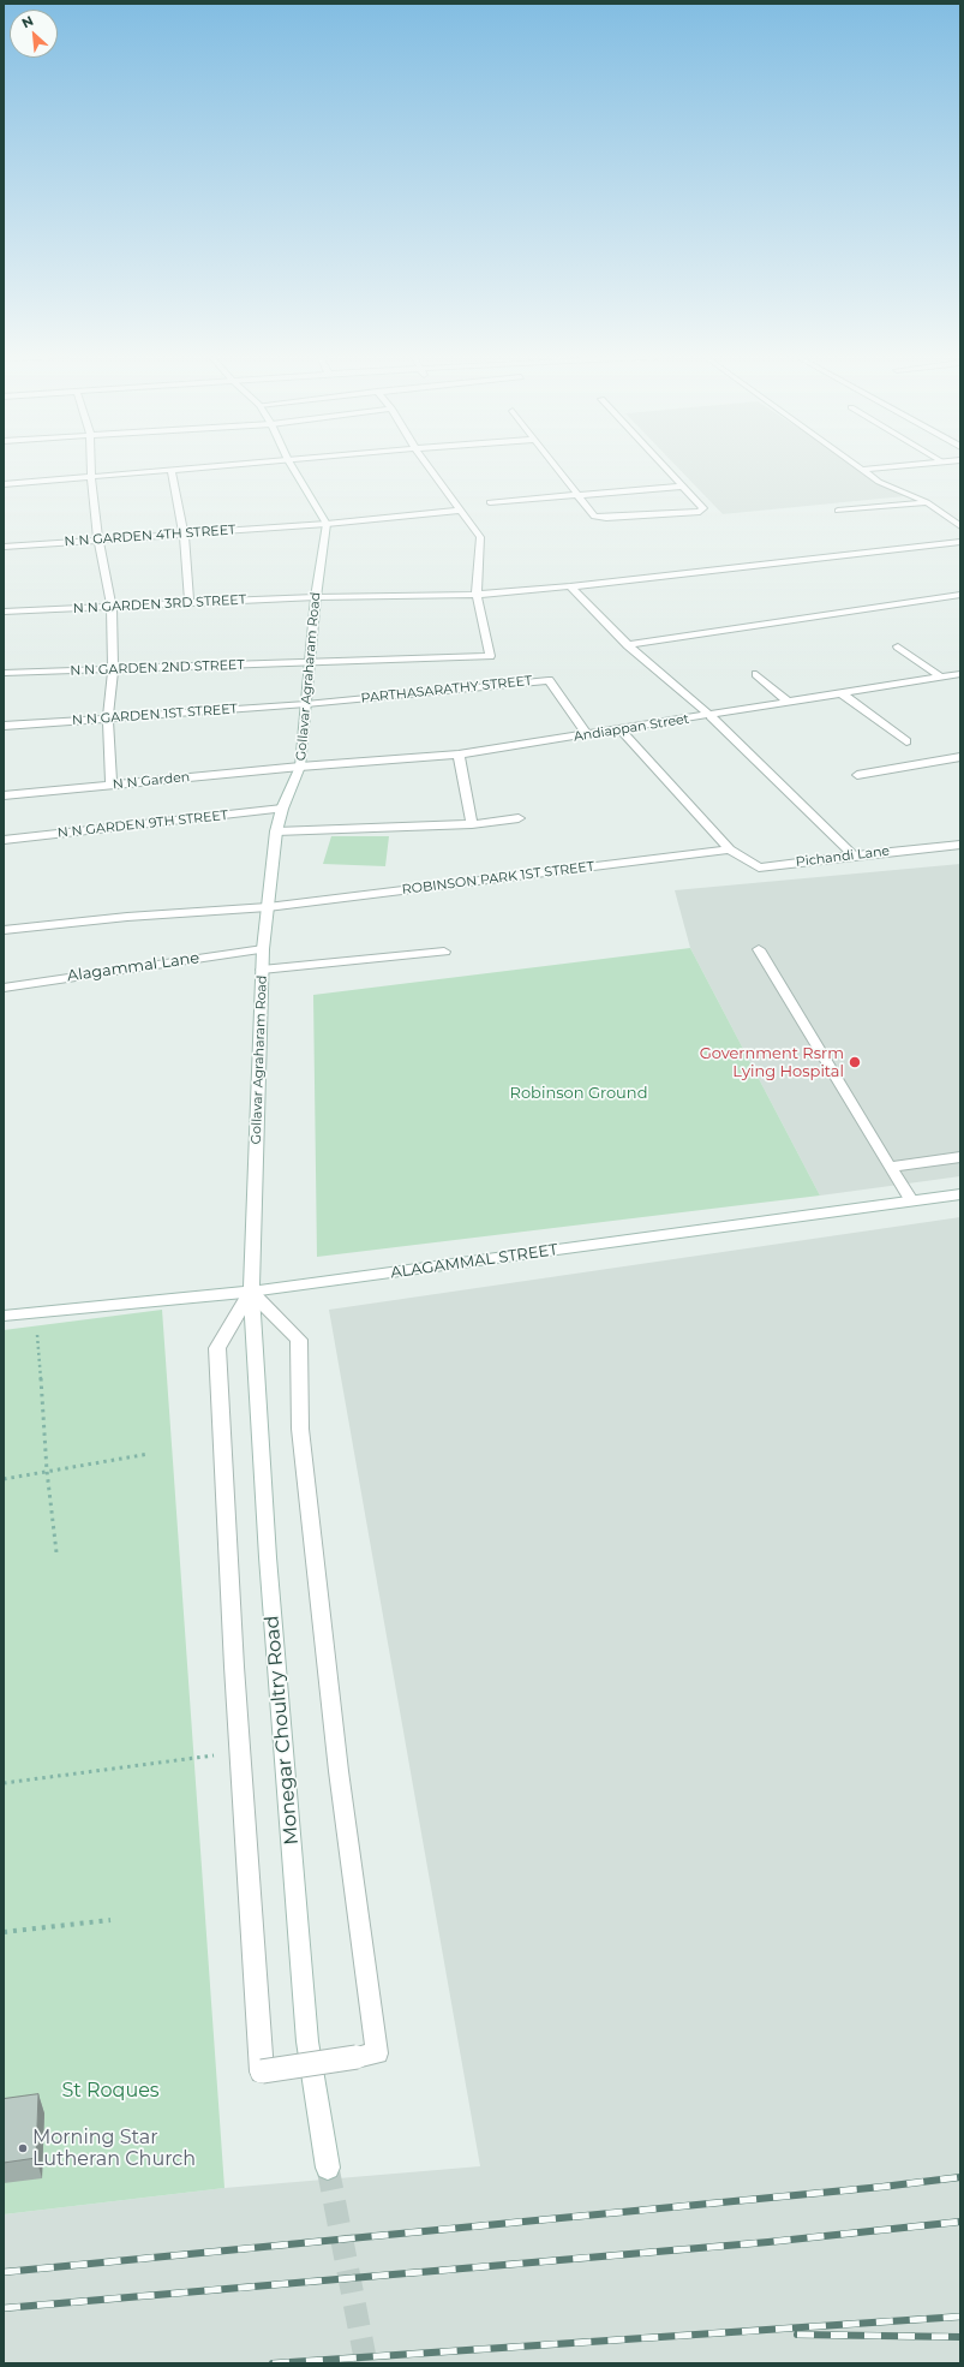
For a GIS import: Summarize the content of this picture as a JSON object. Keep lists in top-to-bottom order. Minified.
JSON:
{"streets":{"street":["N N GARDEN 4TH STREET","N N GARDEN 3RD STREET","N N GARDEN 2ND STREET","Gollavar Agraharam Road","PARTHASARATHY STREET","N N GARDEN 1ST STREET","Andiappan Street","N N Garden","N N GARDEN 9TH STREET","Pichandi Lane","ROBINSON PARK 1ST STREET","Alagammal Lane","ALAGAMMAL STREET","Monegar Choultry Road"]},"crossings":[["N N GARDEN 4TH STREET","Gollavar Agraharam Road"],["N N GARDEN 3RD STREET","N N GARDEN 2ND STREET"],["N N GARDEN 3RD STREET","Gollavar Agraharam Road"],["N N GARDEN 2ND STREET","Gollavar Agraharam Road"],["Gollavar Agraharam Road","PARTHASARATHY STREET"],["Gollavar Agraharam Road","N N GARDEN 1ST STREET"],["Gollavar Agraharam Road","Andiappan Street"],["Gollavar Agraharam Road","N N Garden"],["Gollavar Agraharam Road","N N GARDEN 9TH STREET"],["Gollavar Agraharam Road","ROBINSON PARK 1ST STREET"],["Gollavar Agraharam Road","Alagammal Lane"],["Gollavar Agraharam Road","ALAGAMMAL STREET"],["Gollavar Agraharam Road","Monegar Choultry Road"],["PARTHASARATHY STREET","N N GARDEN 1ST STREET"],["PARTHASARATHY STREET","Andiappan Street"],["Andiappan Street","N N Garden"],["Andiappan Street","Pichandi Lane"],["Pichandi Lane","ROBINSON PARK 1ST STREET"],["ALAGAMMAL STREET","Monegar Choultry Road"]],"parks":["Robinson Ground","St Roques"],"places":["Government Rsrm Lying Hospital","Morning Star Lutheran Church"],"north":"top left"}
